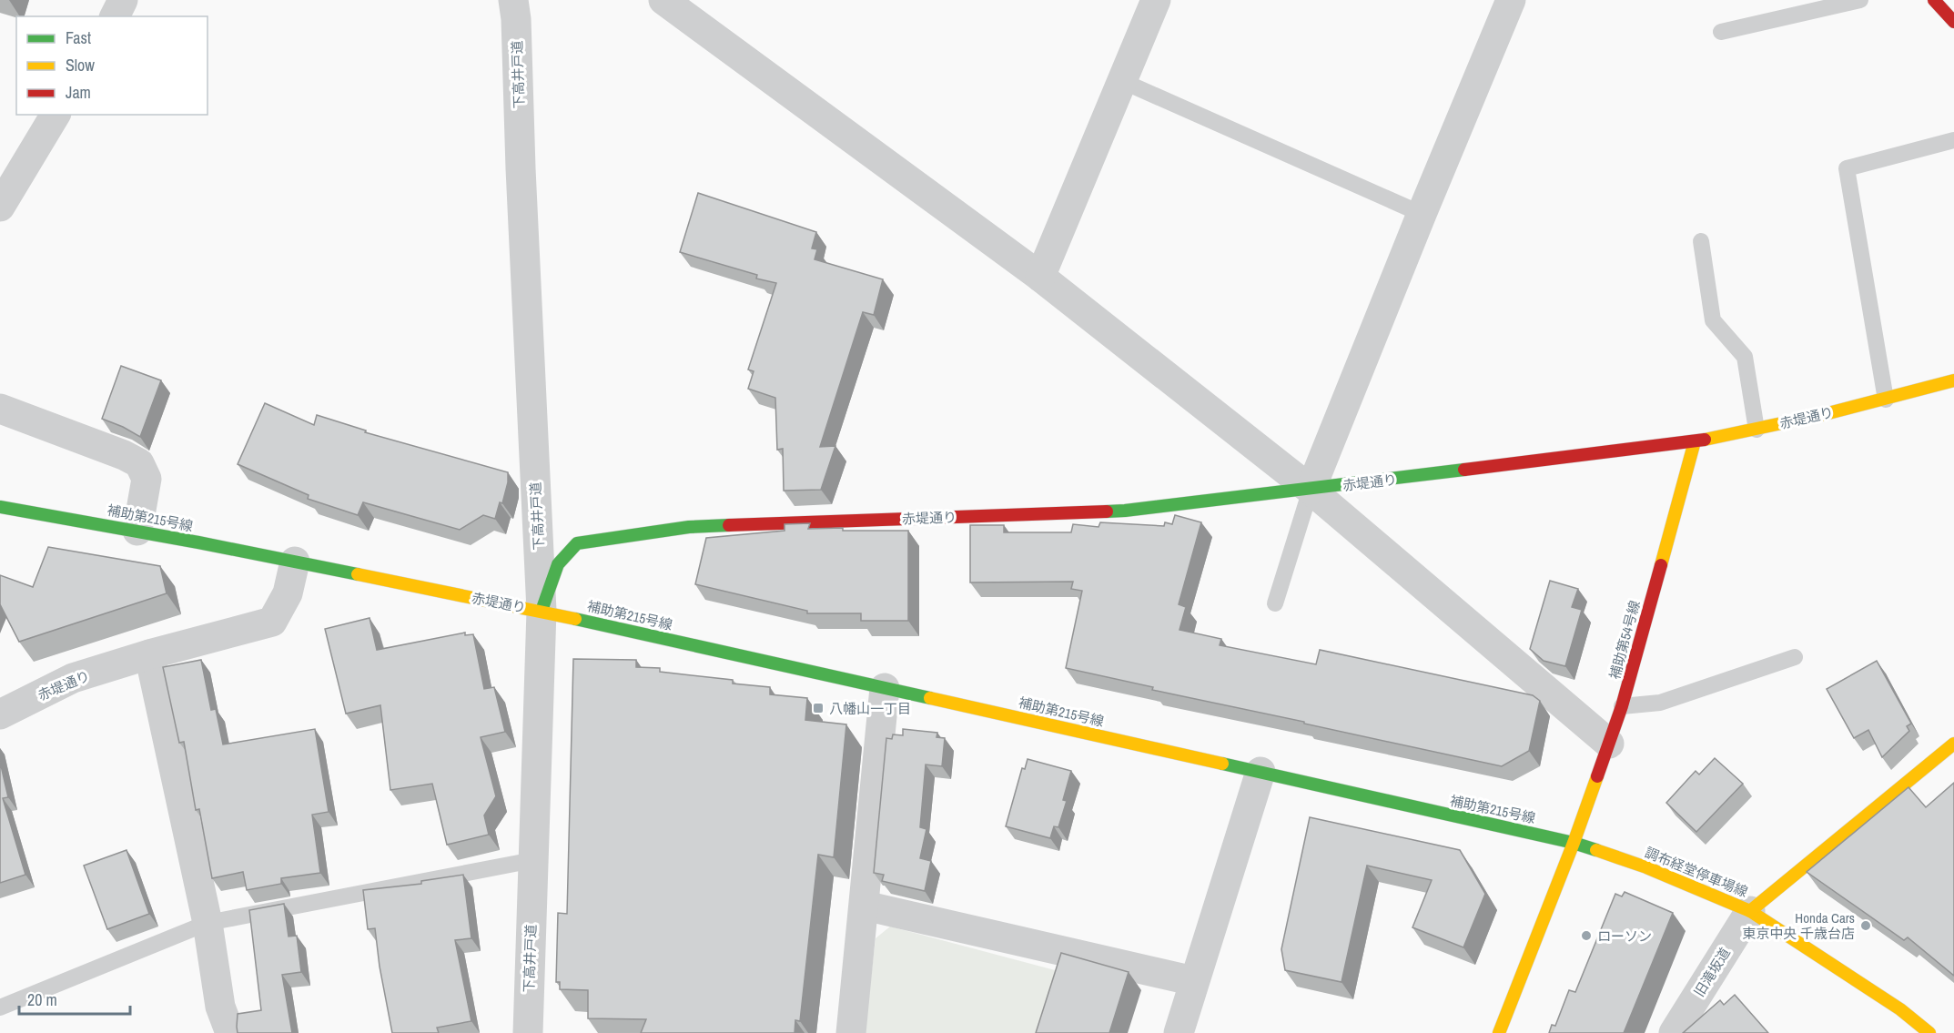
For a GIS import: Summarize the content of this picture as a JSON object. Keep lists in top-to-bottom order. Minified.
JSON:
{"streets":{"street":["下高井戸道","赤堤通り","補助第215号線","補助第54号線","調布経堂停車場線","旧滝坂道"]},"crossings":[["下高井戸道","赤堤通り"],["下高井戸道","補助第215号線"],["赤堤通り","補助第215号線"],["赤堤通り","補助第54号線"],["補助第215号線","補助第54号線"],["補助第215号線","調布経堂停車場線"],["補助第54号線","調布経堂停車場線"],["調布経堂停車場線","旧滝坂道"]],"places":{"transit":["八幡山一丁目"],"other":["Honda Cars 東京中央 千歳台店","ローソン"]},"legend":["Fast","Slow","Jam"],"scale_bar":"20 m"}
